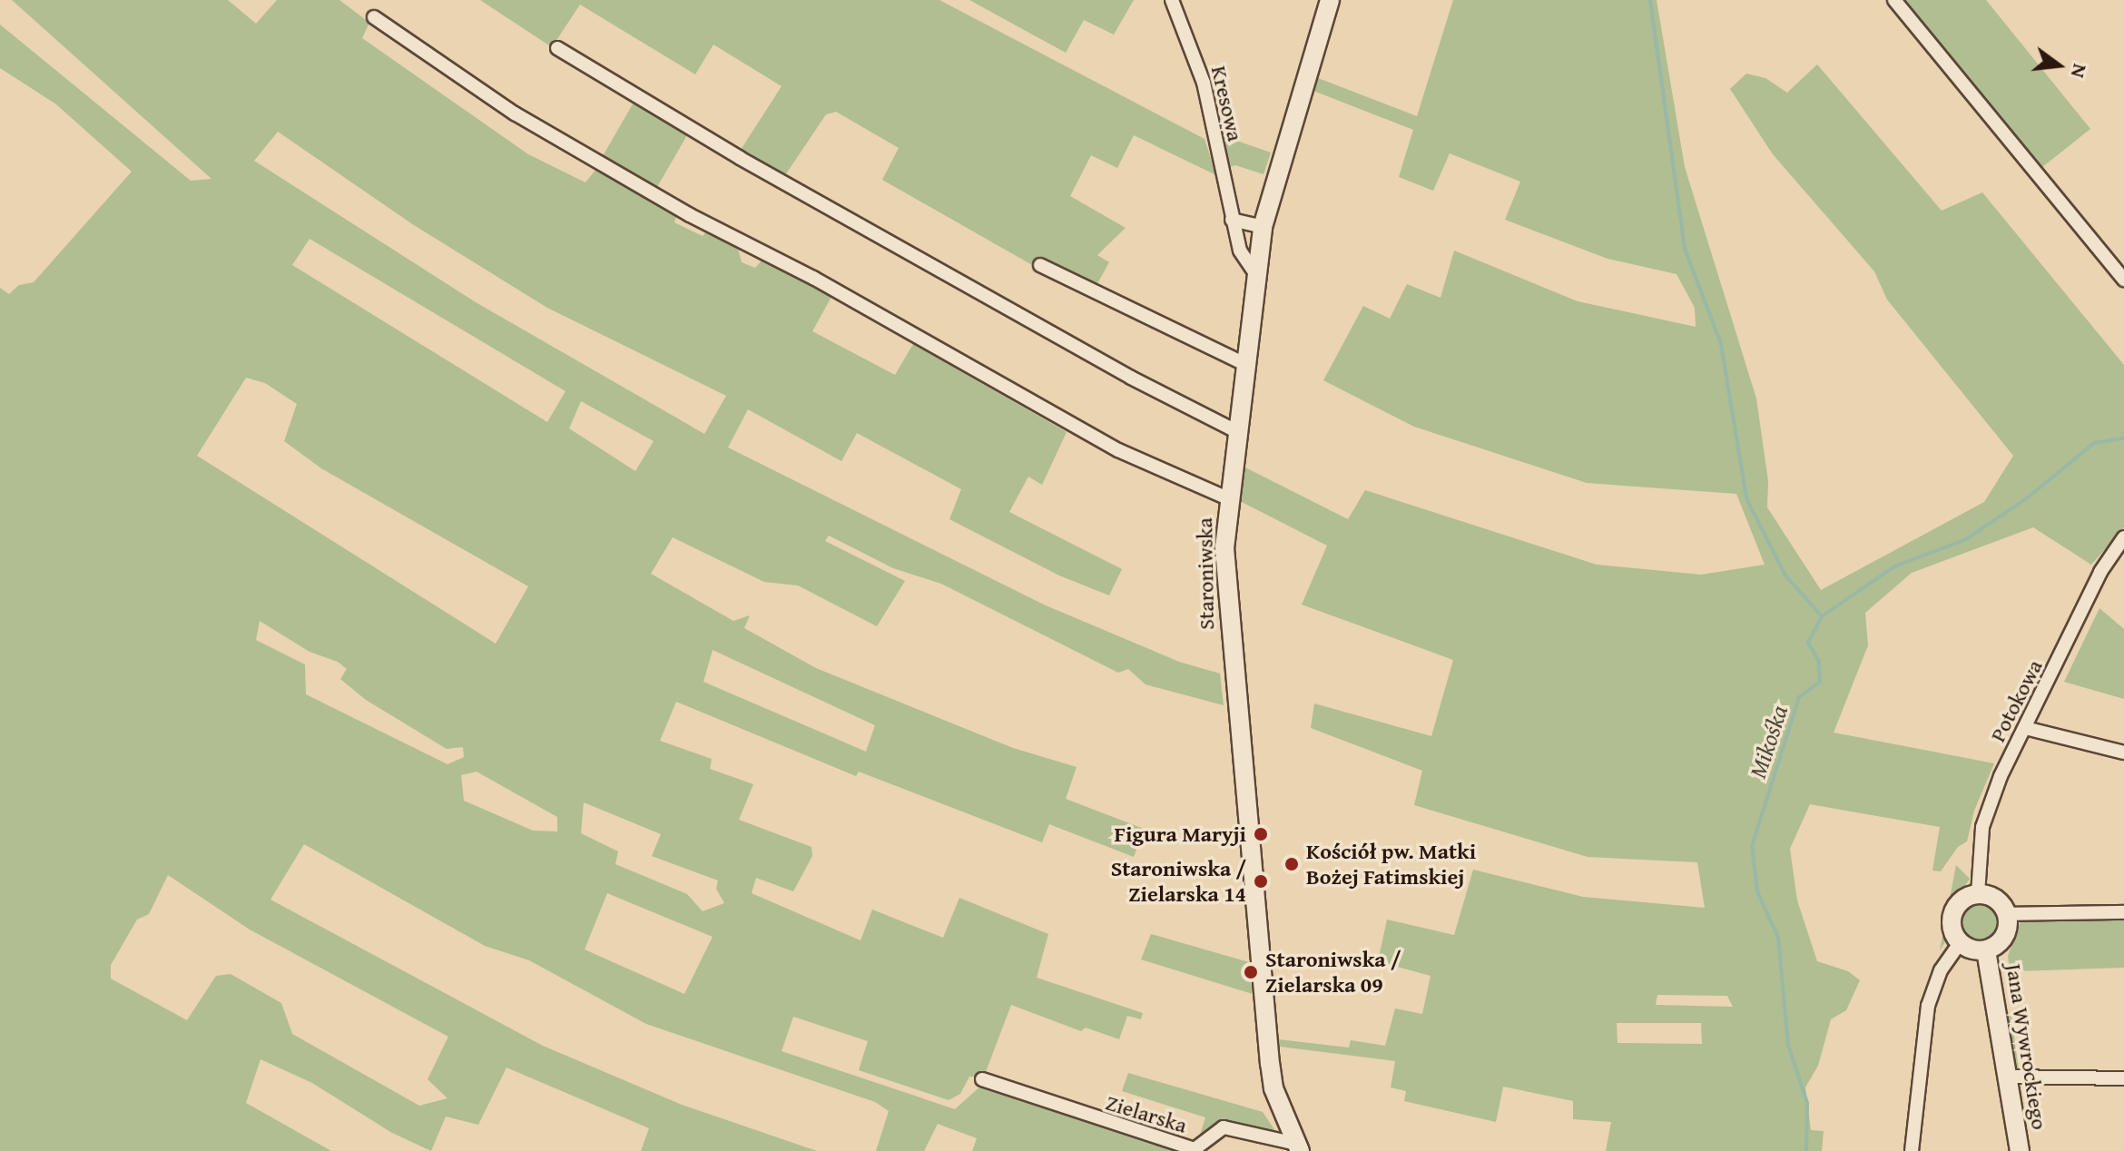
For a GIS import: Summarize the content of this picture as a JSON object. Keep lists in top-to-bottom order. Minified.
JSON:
{"streets":{"street":["Kresowa","Staroniwska","Potokowa","Jana Wywrockiego","Zielarska"]},"crossings":[["Kresowa","Staroniwska"],["Staroniwska","Zielarska"],["Potokowa","Jana Wywrockiego"]],"water":["Mikośka"],"places":["Figura Maryji","Kościół pw. Matki Bożej Fatimskiej","Staroniwska / Zielarska 14","Staroniwska / Zielarska 09"],"north":"right"}
